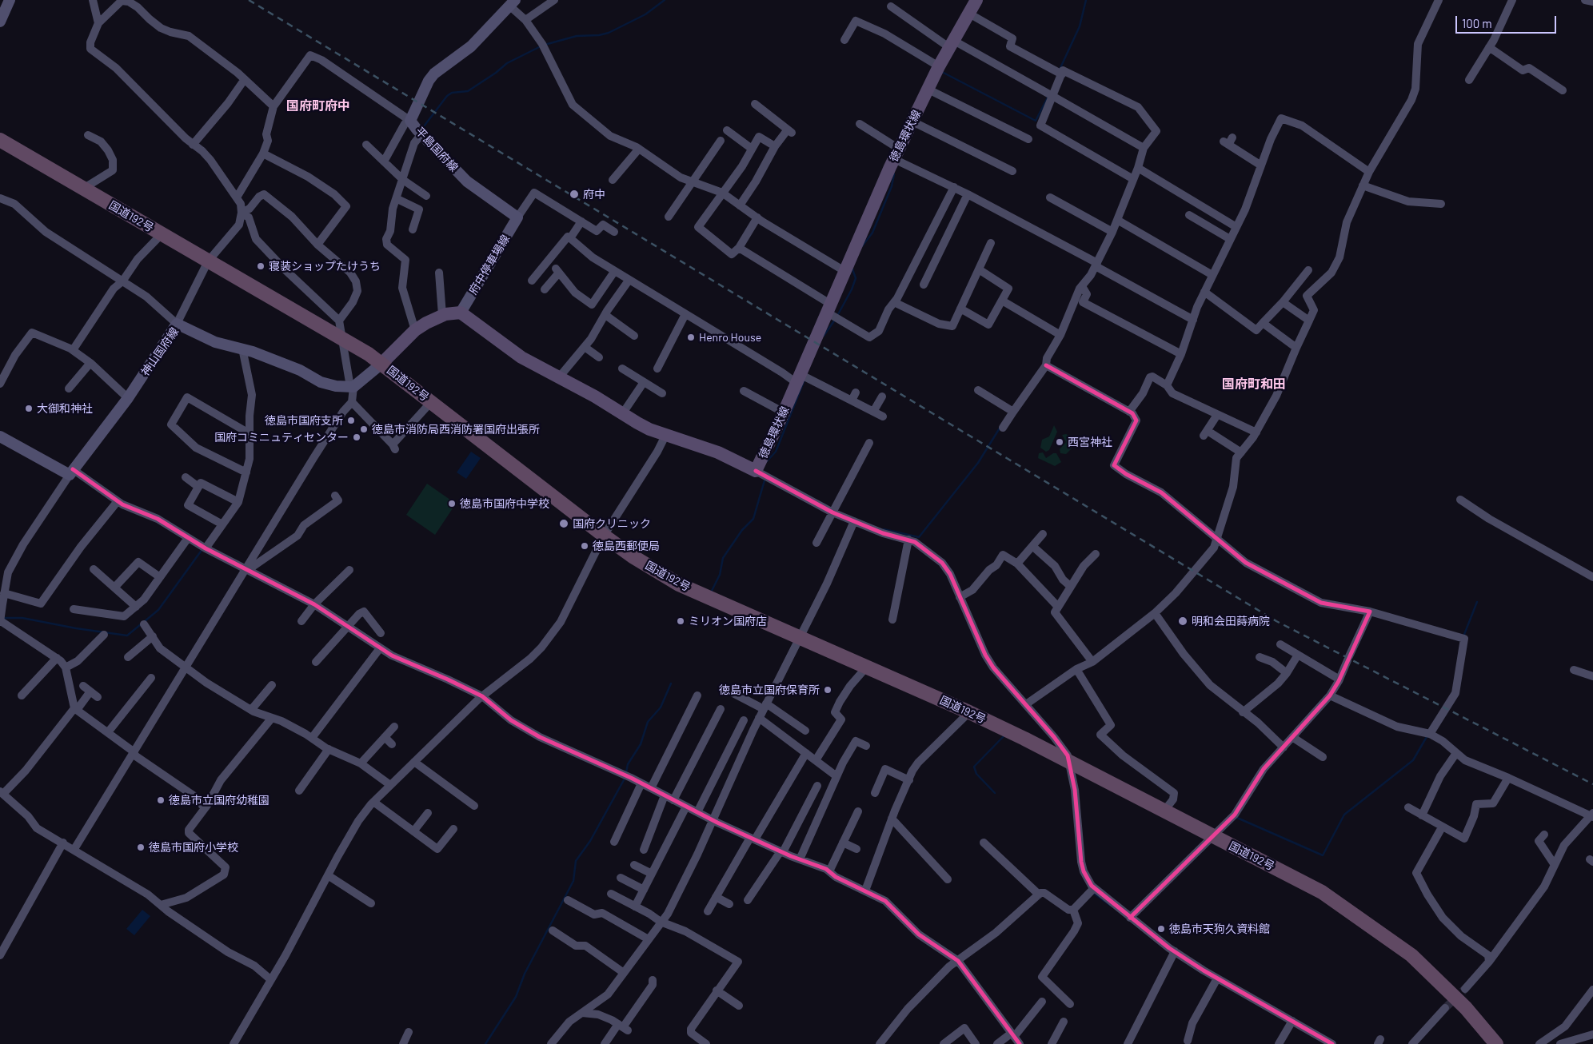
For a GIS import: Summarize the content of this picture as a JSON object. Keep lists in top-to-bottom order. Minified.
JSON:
{"streets":{"highway":["国道192号"],"main road":["徳島環状線","平島国府線","府中停車場線","神山国府線"]},"crossings":[["徳島環状線","府中停車場線"],["平島国府線","府中停車場線"]],"districts":["国府町府中","国府町和田"],"places":["府中","寝装ショップたけうち","Henro House","大御和神社","徳島市国府支所","徳島市消防局西消防署国府出張所","国府コミニュティセンター","西宮神社","徳島市国府中学校","国府クリニック","徳島西郵便局","ミリオン国府店","明和会田蒔病院","徳島市立国府保育所","徳島市立国府幼稚園","徳島市国府小学校","徳島市天狗久資料館"],"scale_bar":"100 m"}
